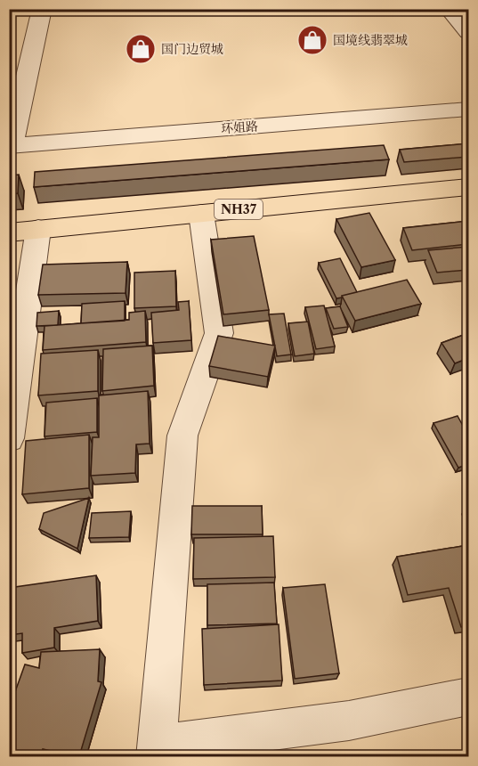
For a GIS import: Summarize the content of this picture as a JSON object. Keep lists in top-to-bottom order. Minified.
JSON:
{"streets":{"highway":["NH37"],"street":["环姐路"]},"places":{"shop":["国境线翡翠城","国门边贸城"]}}
